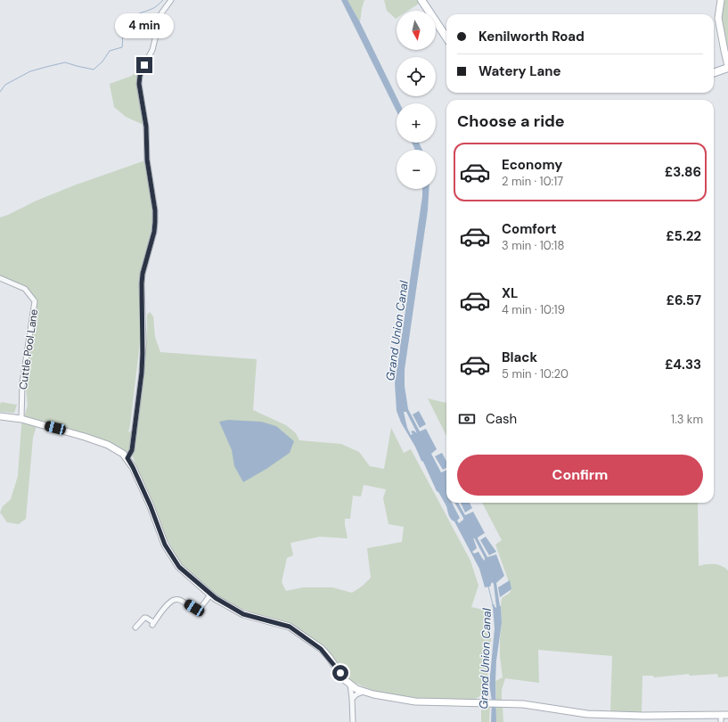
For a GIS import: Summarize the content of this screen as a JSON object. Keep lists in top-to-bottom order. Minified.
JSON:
{"streets":{"street":["Cuttle Pool Lane"]},"water":["Grand Union Canal"],"north":"bottom","page":{"map_buttons":["+","−"],"bubble":"4 min","banner":["Kenilworth Road","Watery Lane"],"heading":"Choose a ride","list":[{"name":"Economy","note":"2 min · 10:17","value":"£3.86"},{"name":"Comfort","note":"3 min · 10:18","value":"£5.22"},{"name":"XL","note":"4 min · 10:19","value":"£6.57"},{"name":"Black","note":"5 min · 10:20","value":"£4.33"}],"pay":["Cash","1.3 km"],"buttons":"Confirm"}}
